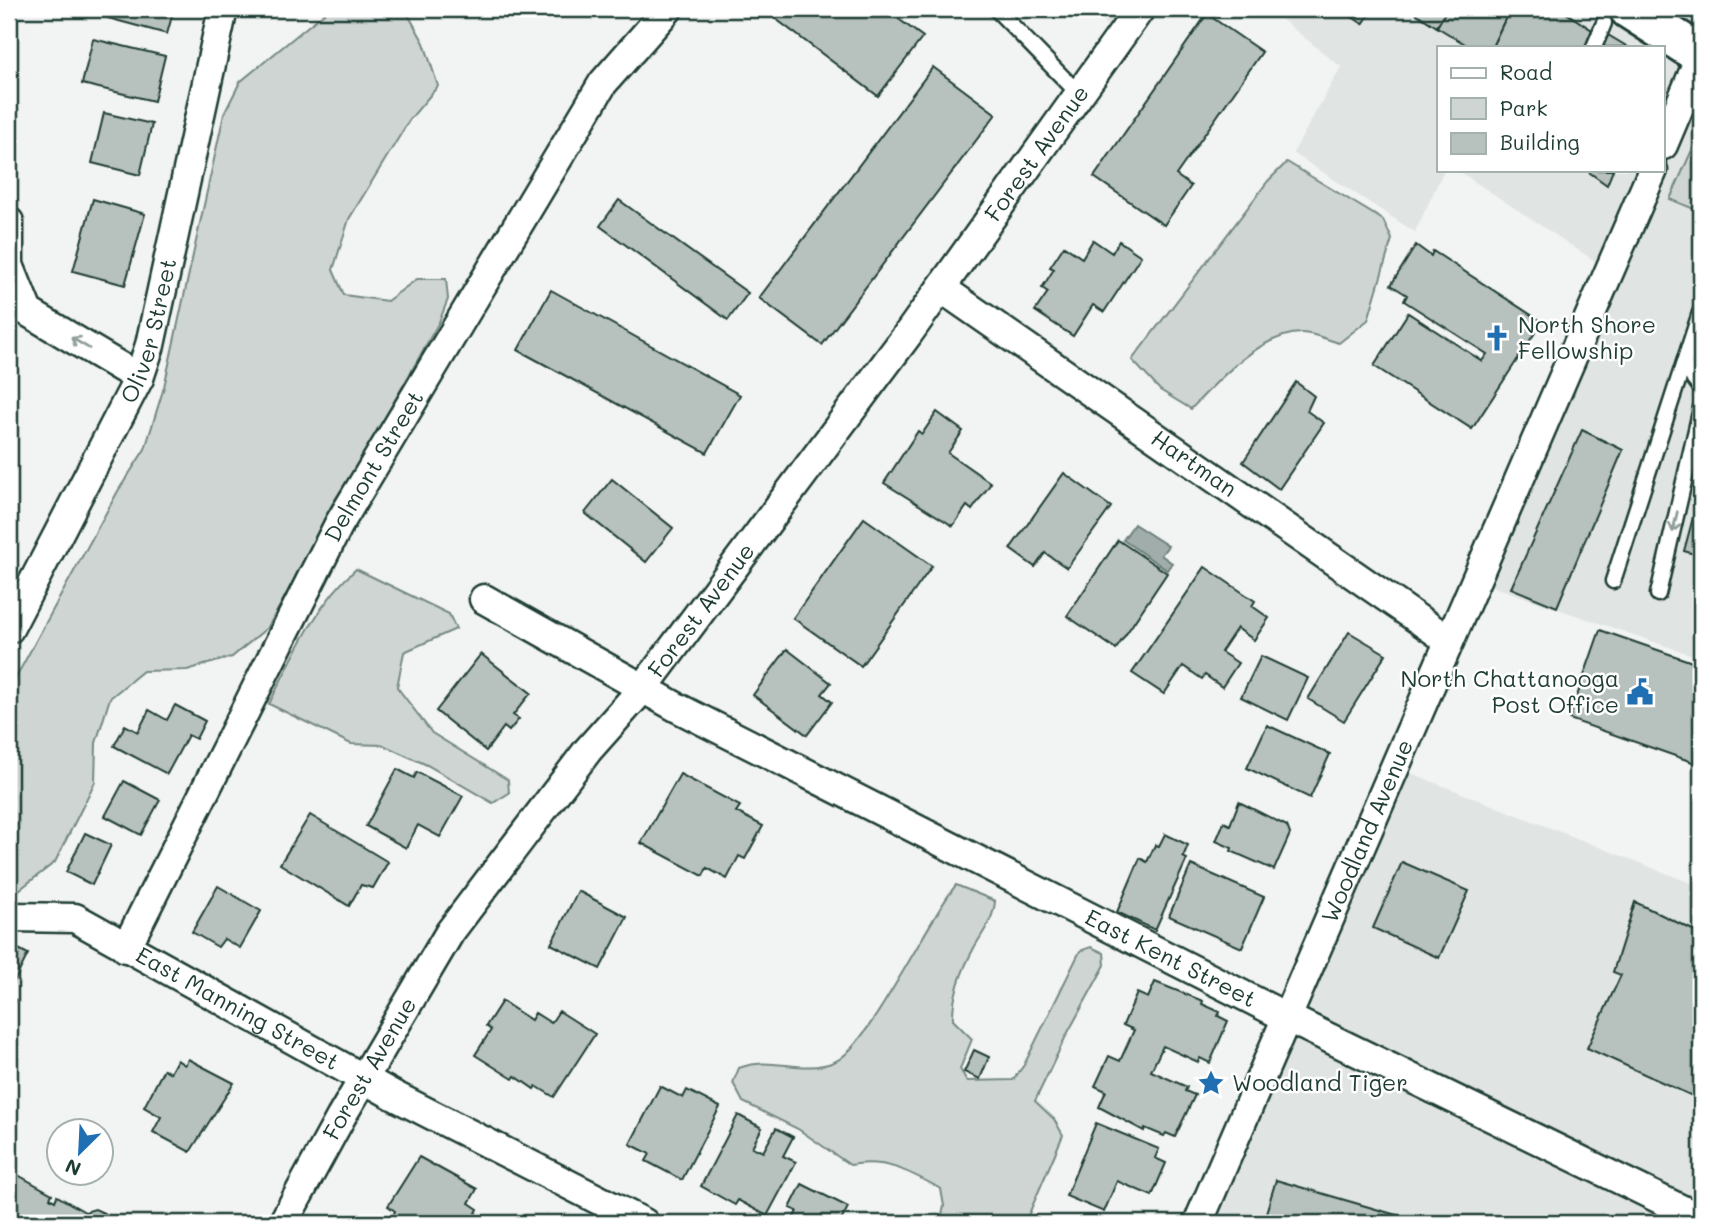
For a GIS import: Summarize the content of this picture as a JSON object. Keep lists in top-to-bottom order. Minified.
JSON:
{"streets":{"street":["Forest Avenue","Oliver Street","Hartman","Delmont Street","Woodland Avenue","East Kent Street","East Manning Street"]},"crossings":[["Forest Avenue","Hartman"],["Forest Avenue","East Kent Street"],["Forest Avenue","East Manning Street"],["Hartman","Woodland Avenue"],["Delmont Street","East Manning Street"],["Woodland Avenue","East Kent Street"]],"places":{"church":["North Shore Fellowship"],"public building":["North Chattanooga Post Office"],"place":["Woodland Tiger"]},"legend":["Road","Park","Building"],"north":"bottom left"}
